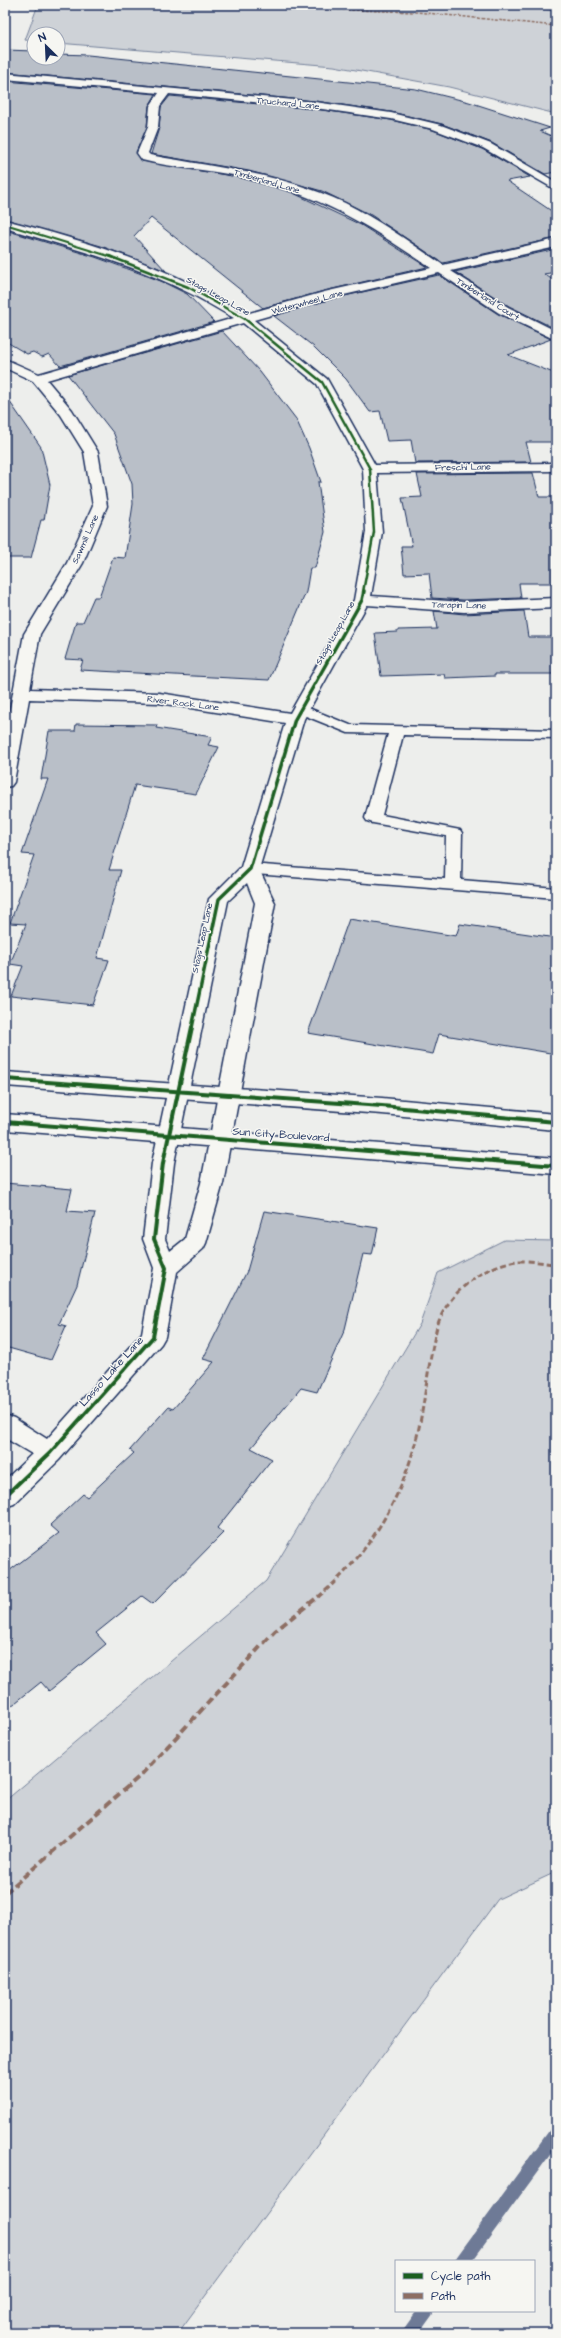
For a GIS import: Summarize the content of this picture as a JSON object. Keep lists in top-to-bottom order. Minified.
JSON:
{"streets":{"street":["Truchard Lane","Timberland Lane","Stags Leap Lane","Timberland Court","Waterwheel Lane","Freschi Lane","Sawmill Lane","Tarapin Lane","River Rock Lane","Sun City Boulevard","Lasso Lake Lane"]},"crossings":[["Truchard Lane","Timberland Lane"],["Timberland Lane","Timberland Court"],["Timberland Lane","Waterwheel Lane"],["Stags Leap Lane","Waterwheel Lane"],["Stags Leap Lane","Freschi Lane"],["Stags Leap Lane","Tarapin Lane"],["Stags Leap Lane","River Rock Lane"],["Stags Leap Lane","Sun City Boulevard"],["Timberland Court","Waterwheel Lane"],["Waterwheel Lane","Sawmill Lane"],["Sawmill Lane","River Rock Lane"]],"legend":["Cycle path","Path"],"north":"top left"}
